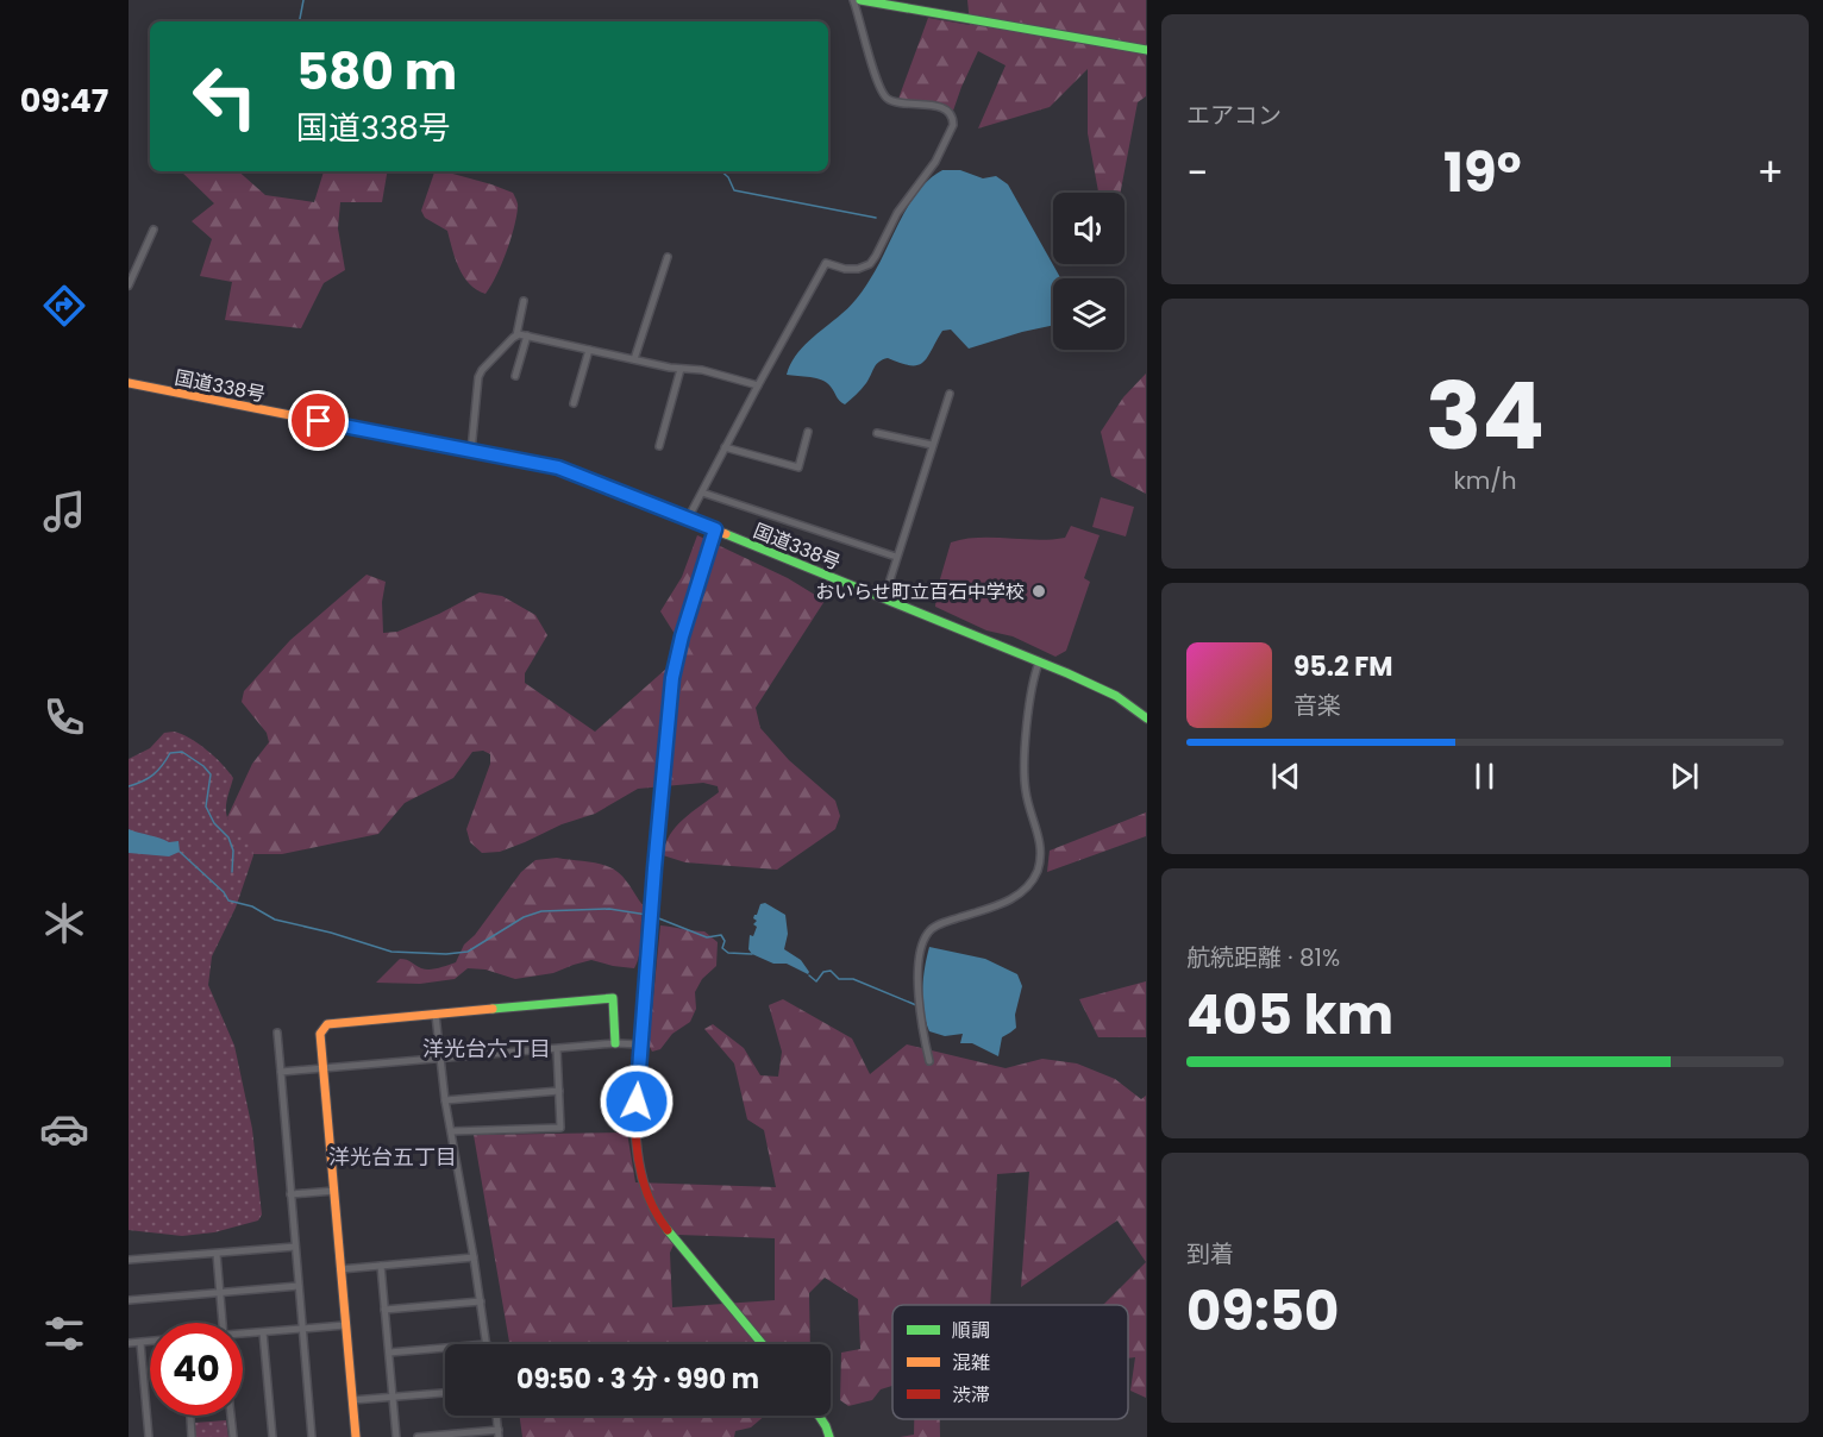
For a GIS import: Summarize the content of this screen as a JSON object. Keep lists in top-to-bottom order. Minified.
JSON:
{"streets":{"main road":["国道338号"]},"districts":["洋光台六丁目","洋光台五丁目"],"places":["おいらせ町立百石中学校"],"legend":["順調","混雑","渋滞"],"page":{"tabs":"09:47","tile":["エアコン",["34","km/h"],["航続距離 · 81%","405 km"],["到着","09:50"]],"turn":["580 m","国道338号"],"heat":["−","19°","+"],"song":["95.2 FM","音楽"],"limit":"40","trip":"09:50 · 3 分 · 990 m"}}
